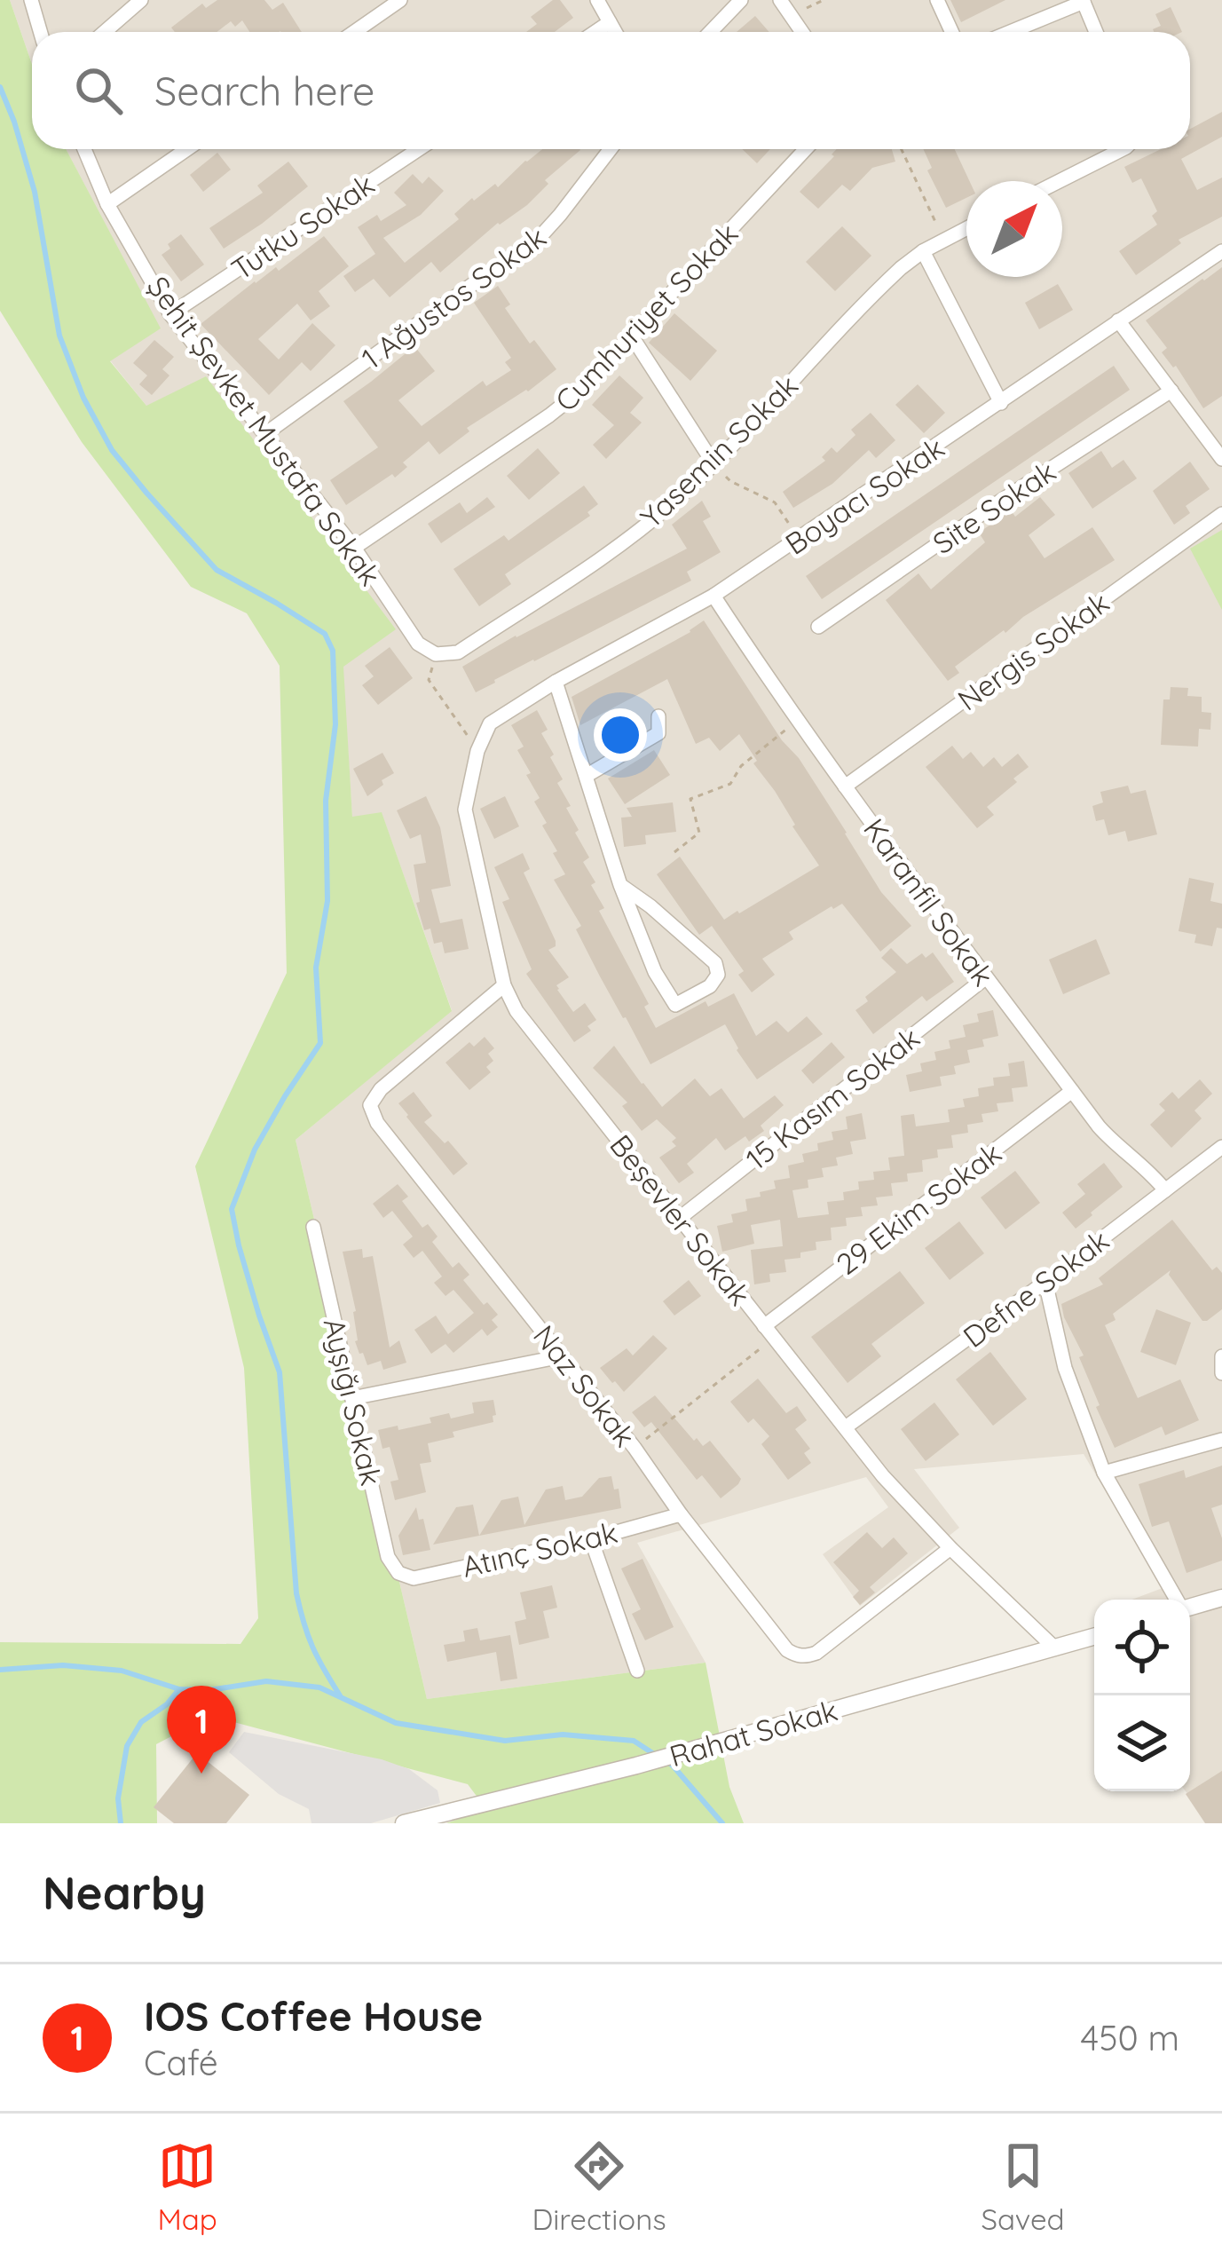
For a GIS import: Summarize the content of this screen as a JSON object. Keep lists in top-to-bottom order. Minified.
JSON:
{"streets":{"street":["Tutku Sokak","1 Ağustos Sokak","Cumhuriyet Sokak","Şehit Şevket Mustafa Sokak","Yasemin Sokak","Boyacı Sokak","Site Sokak","Nergis Sokak","Karanfil Sokak","15 Kasım Sokak","29 Ekim Sokak","Beşevler Sokak","Defne Sokak","Naz Sokak","Ayşığı Sokak","Atınç Sokak","Rahat Sokak"]},"crossings":[["Tutku Sokak","Şehit Şevket Mustafa Sokak"],["1 Ağustos Sokak","Şehit Şevket Mustafa Sokak"],["Cumhuriyet Sokak","Şehit Şevket Mustafa Sokak"],["Şehit Şevket Mustafa Sokak","Yasemin Sokak"],["Boyacı Sokak","Karanfil Sokak"],["Boyacı Sokak","Beşevler Sokak"],["Nergis Sokak","Karanfil Sokak"],["Karanfil Sokak","15 Kasım Sokak"],["Karanfil Sokak","29 Ekim Sokak"],["Karanfil Sokak","Defne Sokak"],["15 Kasım Sokak","Beşevler Sokak"],["29 Ekim Sokak","Beşevler Sokak"],["Beşevler Sokak","Defne Sokak"],["Beşevler Sokak","Naz Sokak"],["Beşevler Sokak","Rahat Sokak"],["Naz Sokak","Atınç Sokak"],["Ayşığı Sokak","Atınç Sokak"]],"north":"top right","page":{"search":"Search here","pins":"1","heading":"Nearby","list":[{"mark":"1","name":"IOS Coffee House","note":"Café","value":"450 m"}],"nav":["Map","Directions","Saved"]}}
